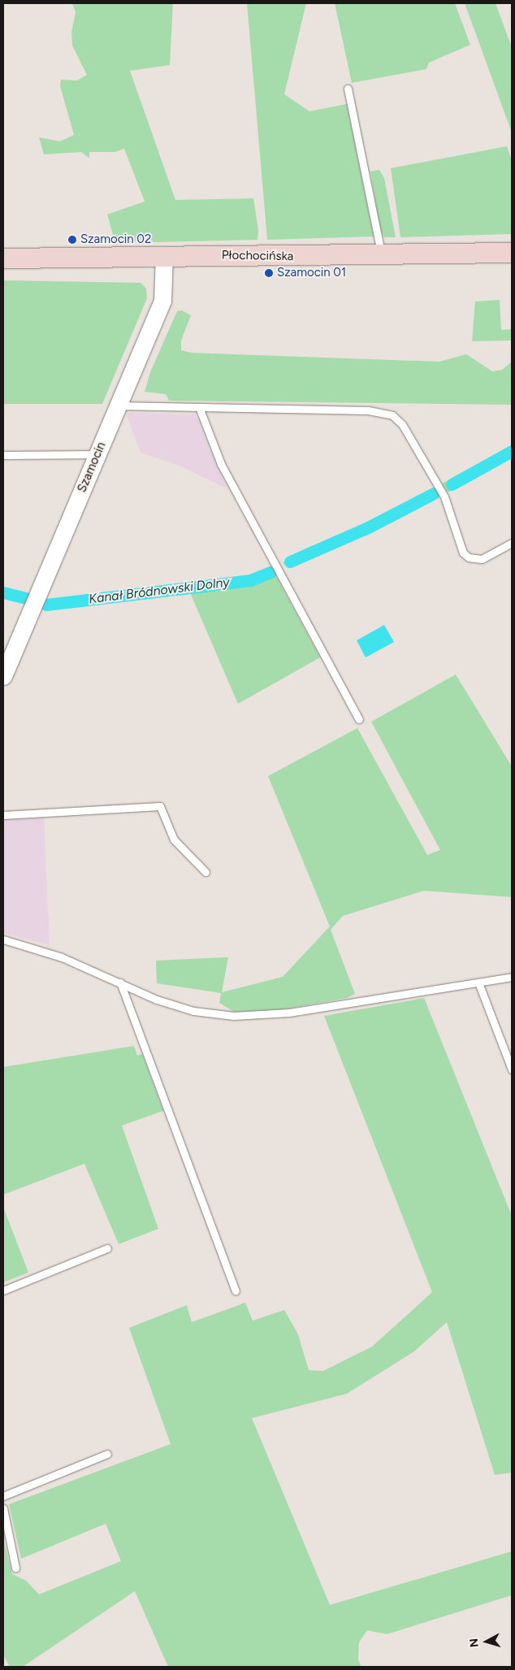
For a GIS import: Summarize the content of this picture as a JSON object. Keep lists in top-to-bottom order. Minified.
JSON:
{"streets":{"main road":["Płochocińska"],"street":["Szamocin"]},"crossings":[["Płochocińska","Szamocin"]],"water":["Kanał Bródnowski Dolny"],"places":["Szamocin 02","Szamocin 01"],"north":"left"}
